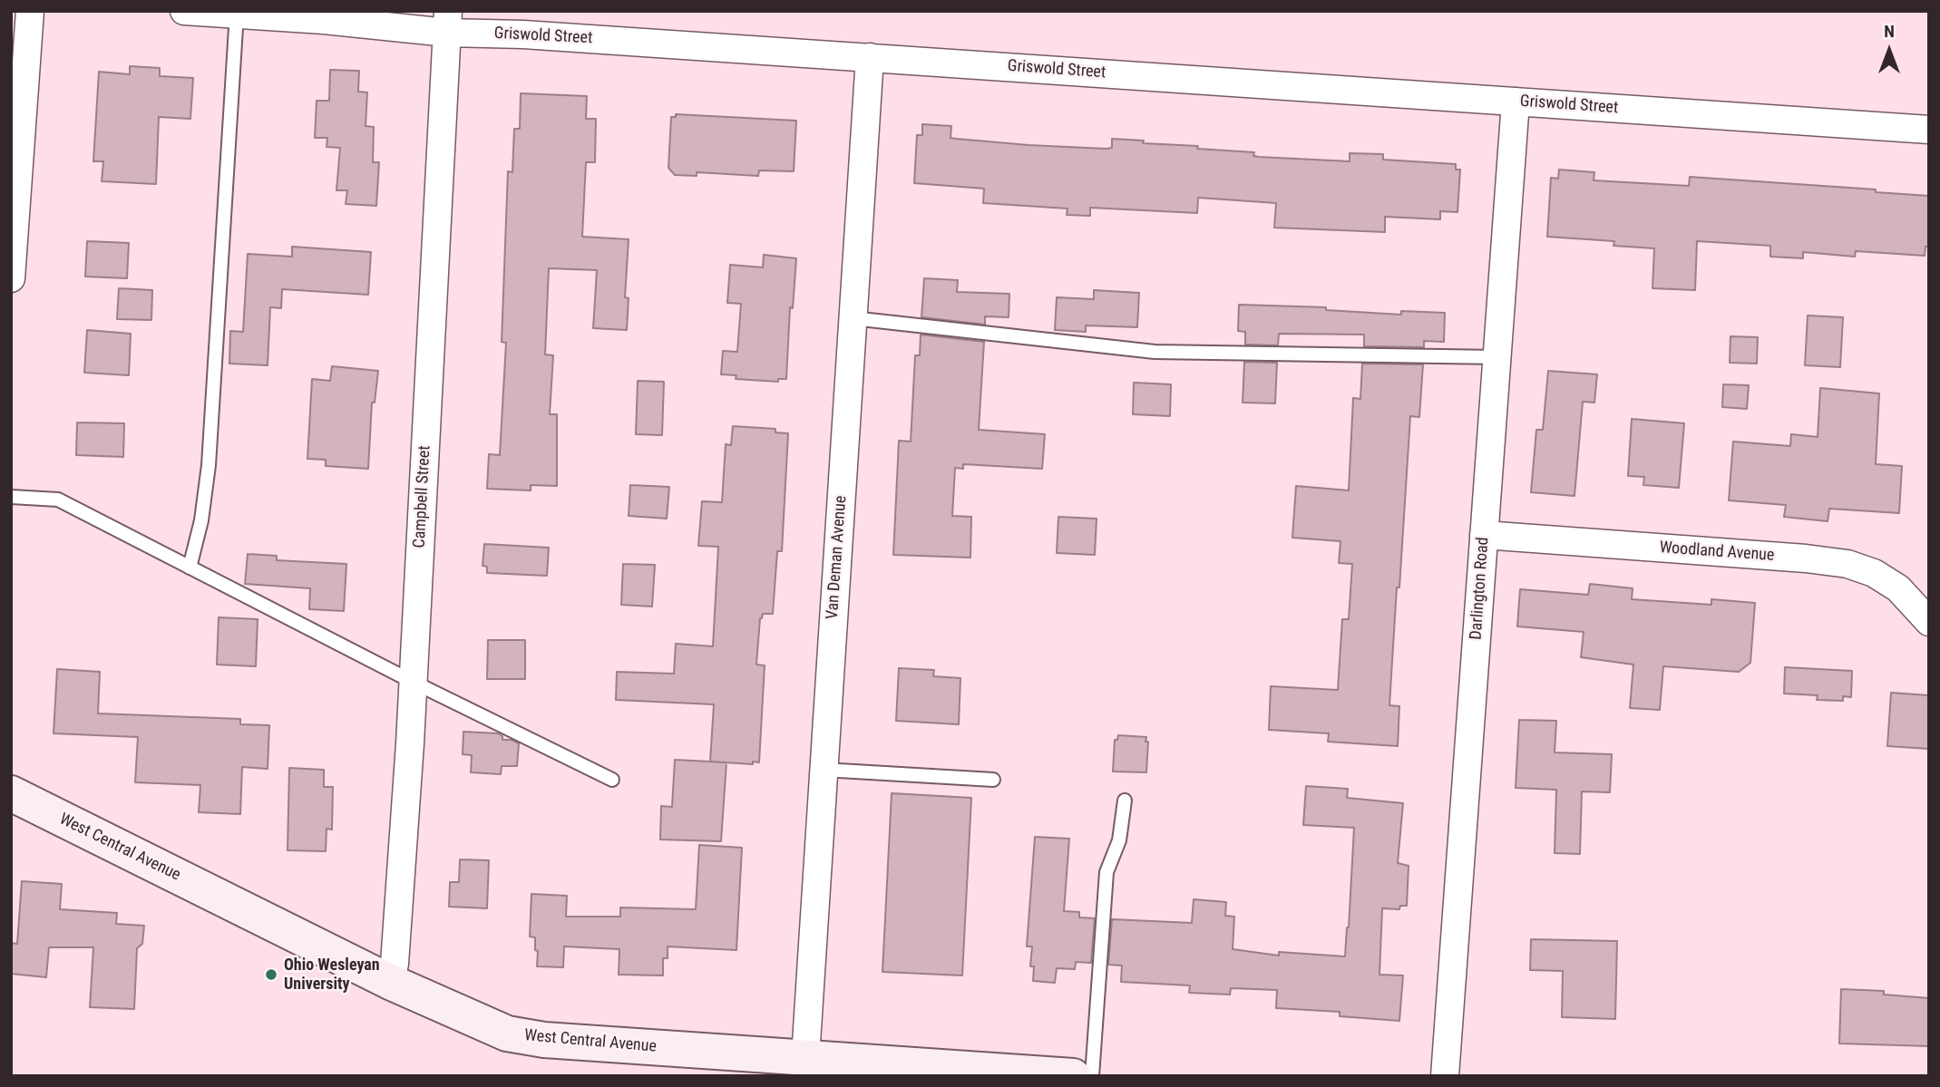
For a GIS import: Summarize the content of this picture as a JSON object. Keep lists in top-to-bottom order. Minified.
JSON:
{"streets":{"main road":["West Central Avenue"],"street":["Griswold Street","Campbell Street","Woodland Avenue","Van Deman Avenue","Darlington Road"]},"crossings":[["Griswold Street","Campbell Street"],["Griswold Street","Van Deman Avenue"],["Griswold Street","Darlington Road"],["Campbell Street","West Central Avenue"],["Woodland Avenue","Darlington Road"],["Van Deman Avenue","West Central Avenue"]],"places":["Ohio Wesleyan University"],"north":"top"}
